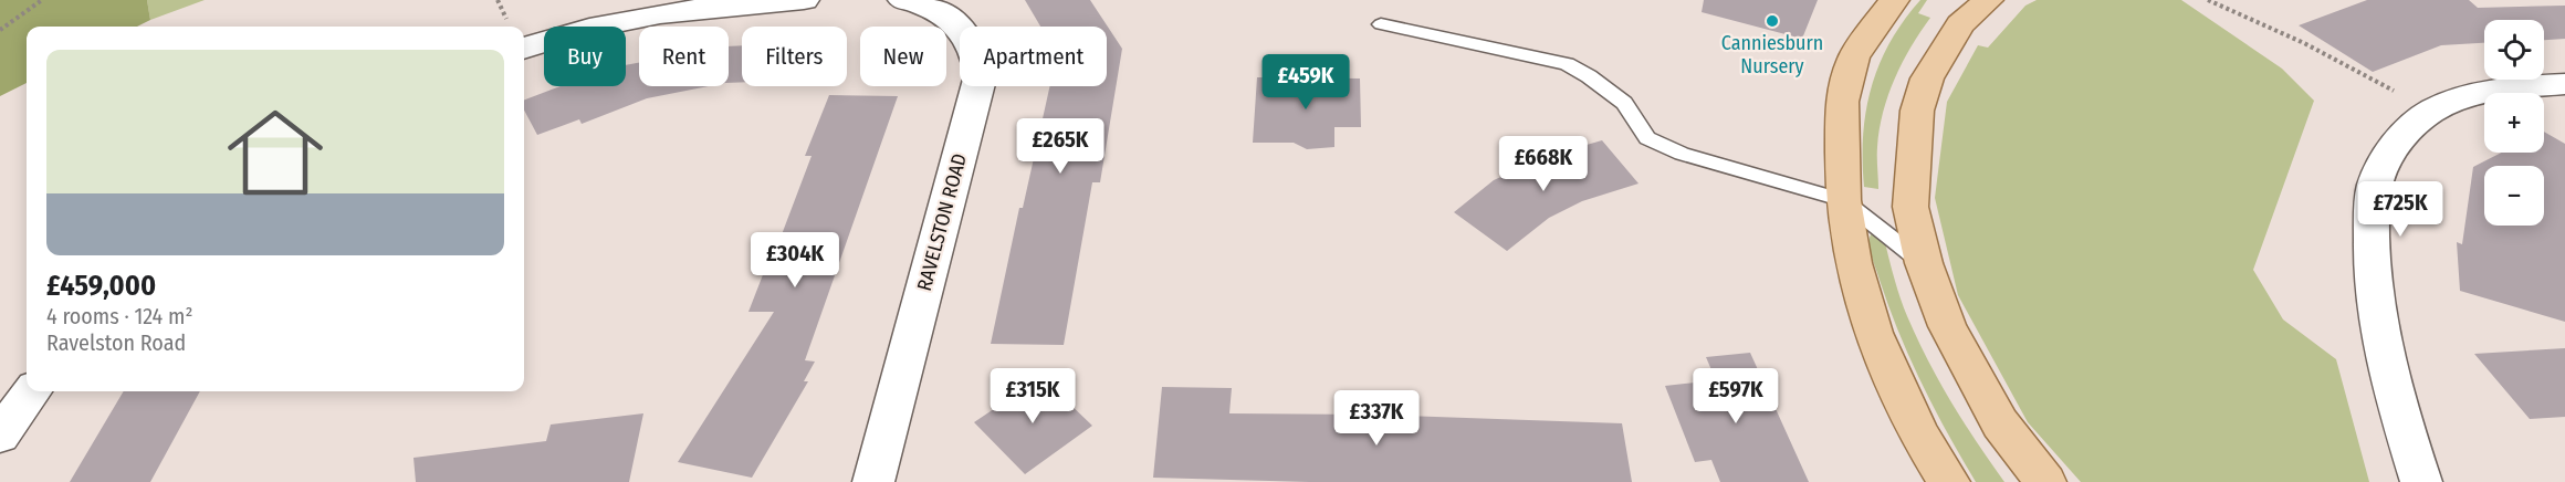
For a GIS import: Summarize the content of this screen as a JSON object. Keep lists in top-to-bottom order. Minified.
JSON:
{"streets":{"street":["RAVELSTON ROAD"]},"places":["Canniesburn Nursery"],"page":{"map_buttons":["+","−"],"chip":["Buy","Rent","Filters","New","Apartment"],"list":[{"name":"£459,000","note":"4 rooms · 124 m² · Ravelston Road"}],"price":["£459K","£265K","£668K","£725K","£304K","£315K","£597K","£337K"]}}
